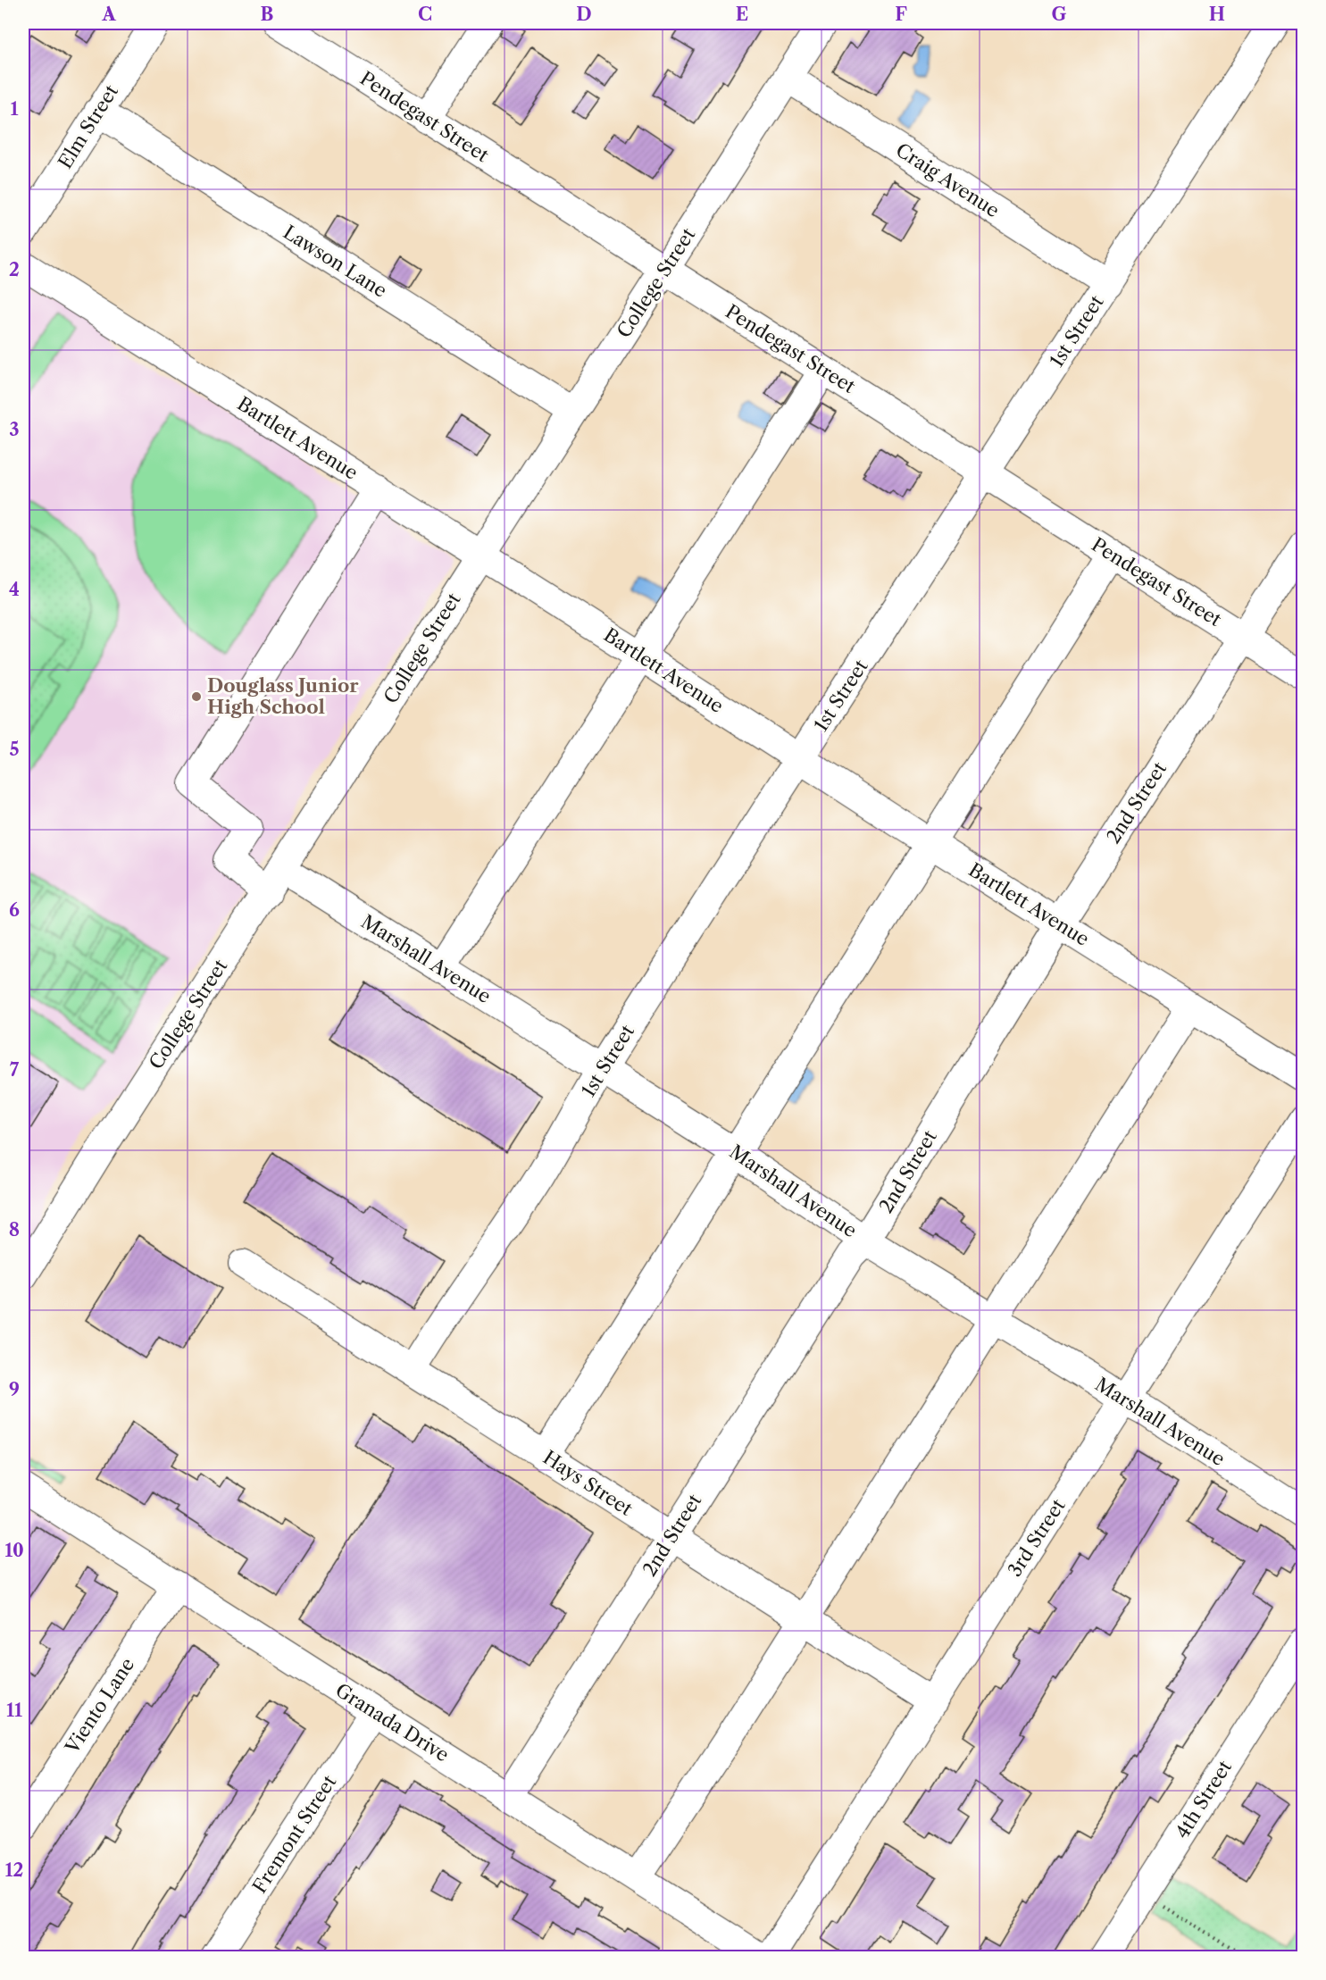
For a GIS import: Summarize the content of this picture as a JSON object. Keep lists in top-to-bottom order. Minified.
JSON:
{"streets":{"street":["Pendegast Street","Elm Street","Craig Avenue","Lawson Lane","College Street","1st Street","Bartlett Avenue","2nd Street","Marshall Avenue","Hays Street","3rd Street","Viento Lane","Granada Drive","4th Street","Fremont Street"]},"crossings":[["Pendegast Street","College Street"],["Pendegast Street","1st Street"],["Pendegast Street","2nd Street"],["Elm Street","Lawson Lane"],["Craig Avenue","College Street"],["Craig Avenue","1st Street"],["Lawson Lane","College Street"],["College Street","Bartlett Avenue"],["College Street","Marshall Avenue"],["1st Street","Bartlett Avenue"],["1st Street","Marshall Avenue"],["1st Street","Hays Street"],["Bartlett Avenue","2nd Street"],["2nd Street","Marshall Avenue"],["2nd Street","Hays Street"],["2nd Street","Granada Drive"],["Marshall Avenue","3rd Street"],["Hays Street","3rd Street"],["Viento Lane","Granada Drive"],["Granada Drive","Fremont Street"]],"places":["Douglass Junior High School"],"grid":{"columns":["A","B","C","D","E","F","G","H"],"rows":["1","2","3","4","5","6","7","8","9","10","11","12"]}}
